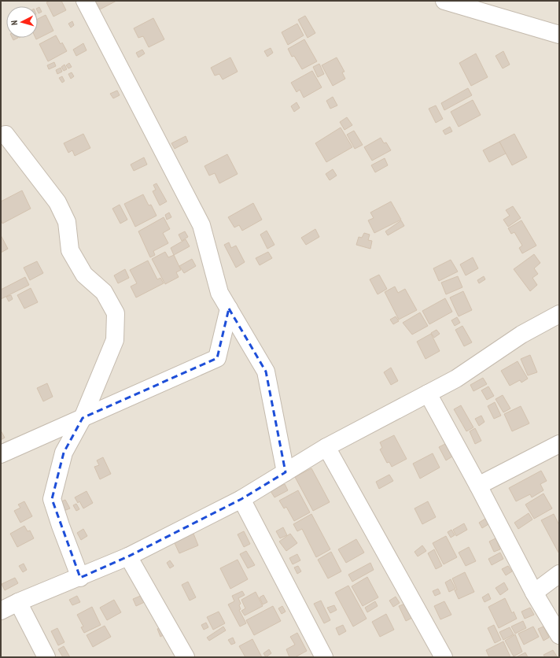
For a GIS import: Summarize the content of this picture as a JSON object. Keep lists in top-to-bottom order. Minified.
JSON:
{"north":"left"}
